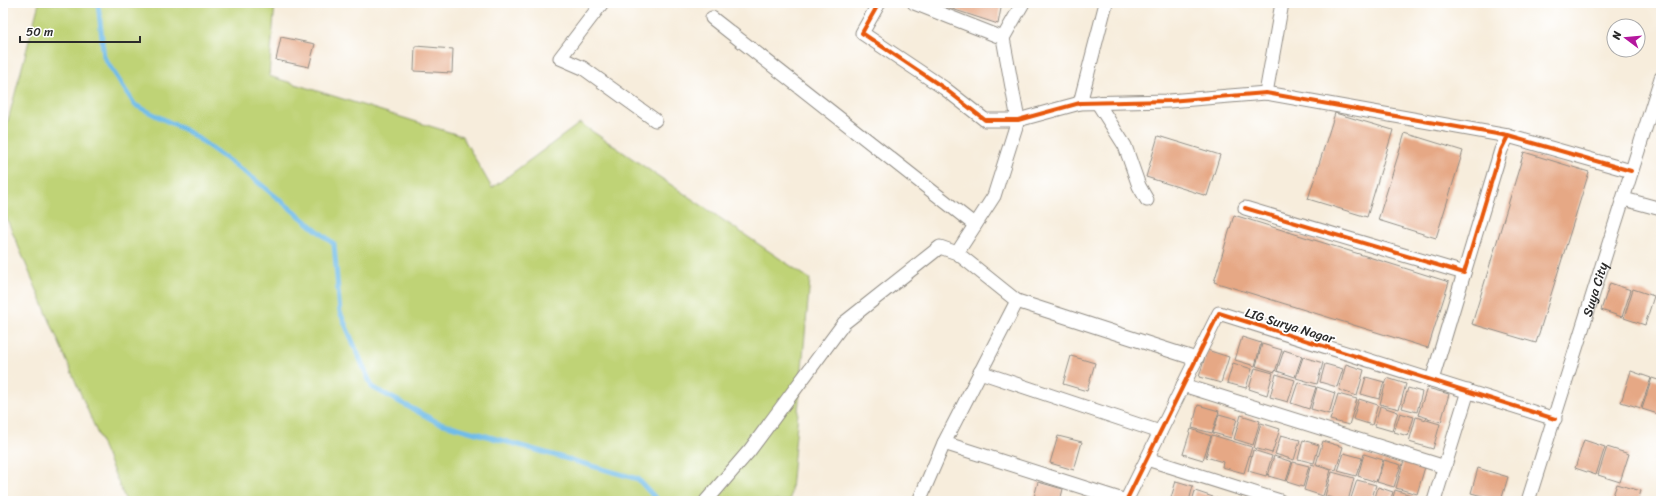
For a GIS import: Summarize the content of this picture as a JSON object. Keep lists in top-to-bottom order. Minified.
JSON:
{"streets":{"street":["Suya City","LIG Surya Nagar"]},"crossings":[["Suya City","LIG Surya Nagar"]],"scale_bar":"50 m","north":"left"}
